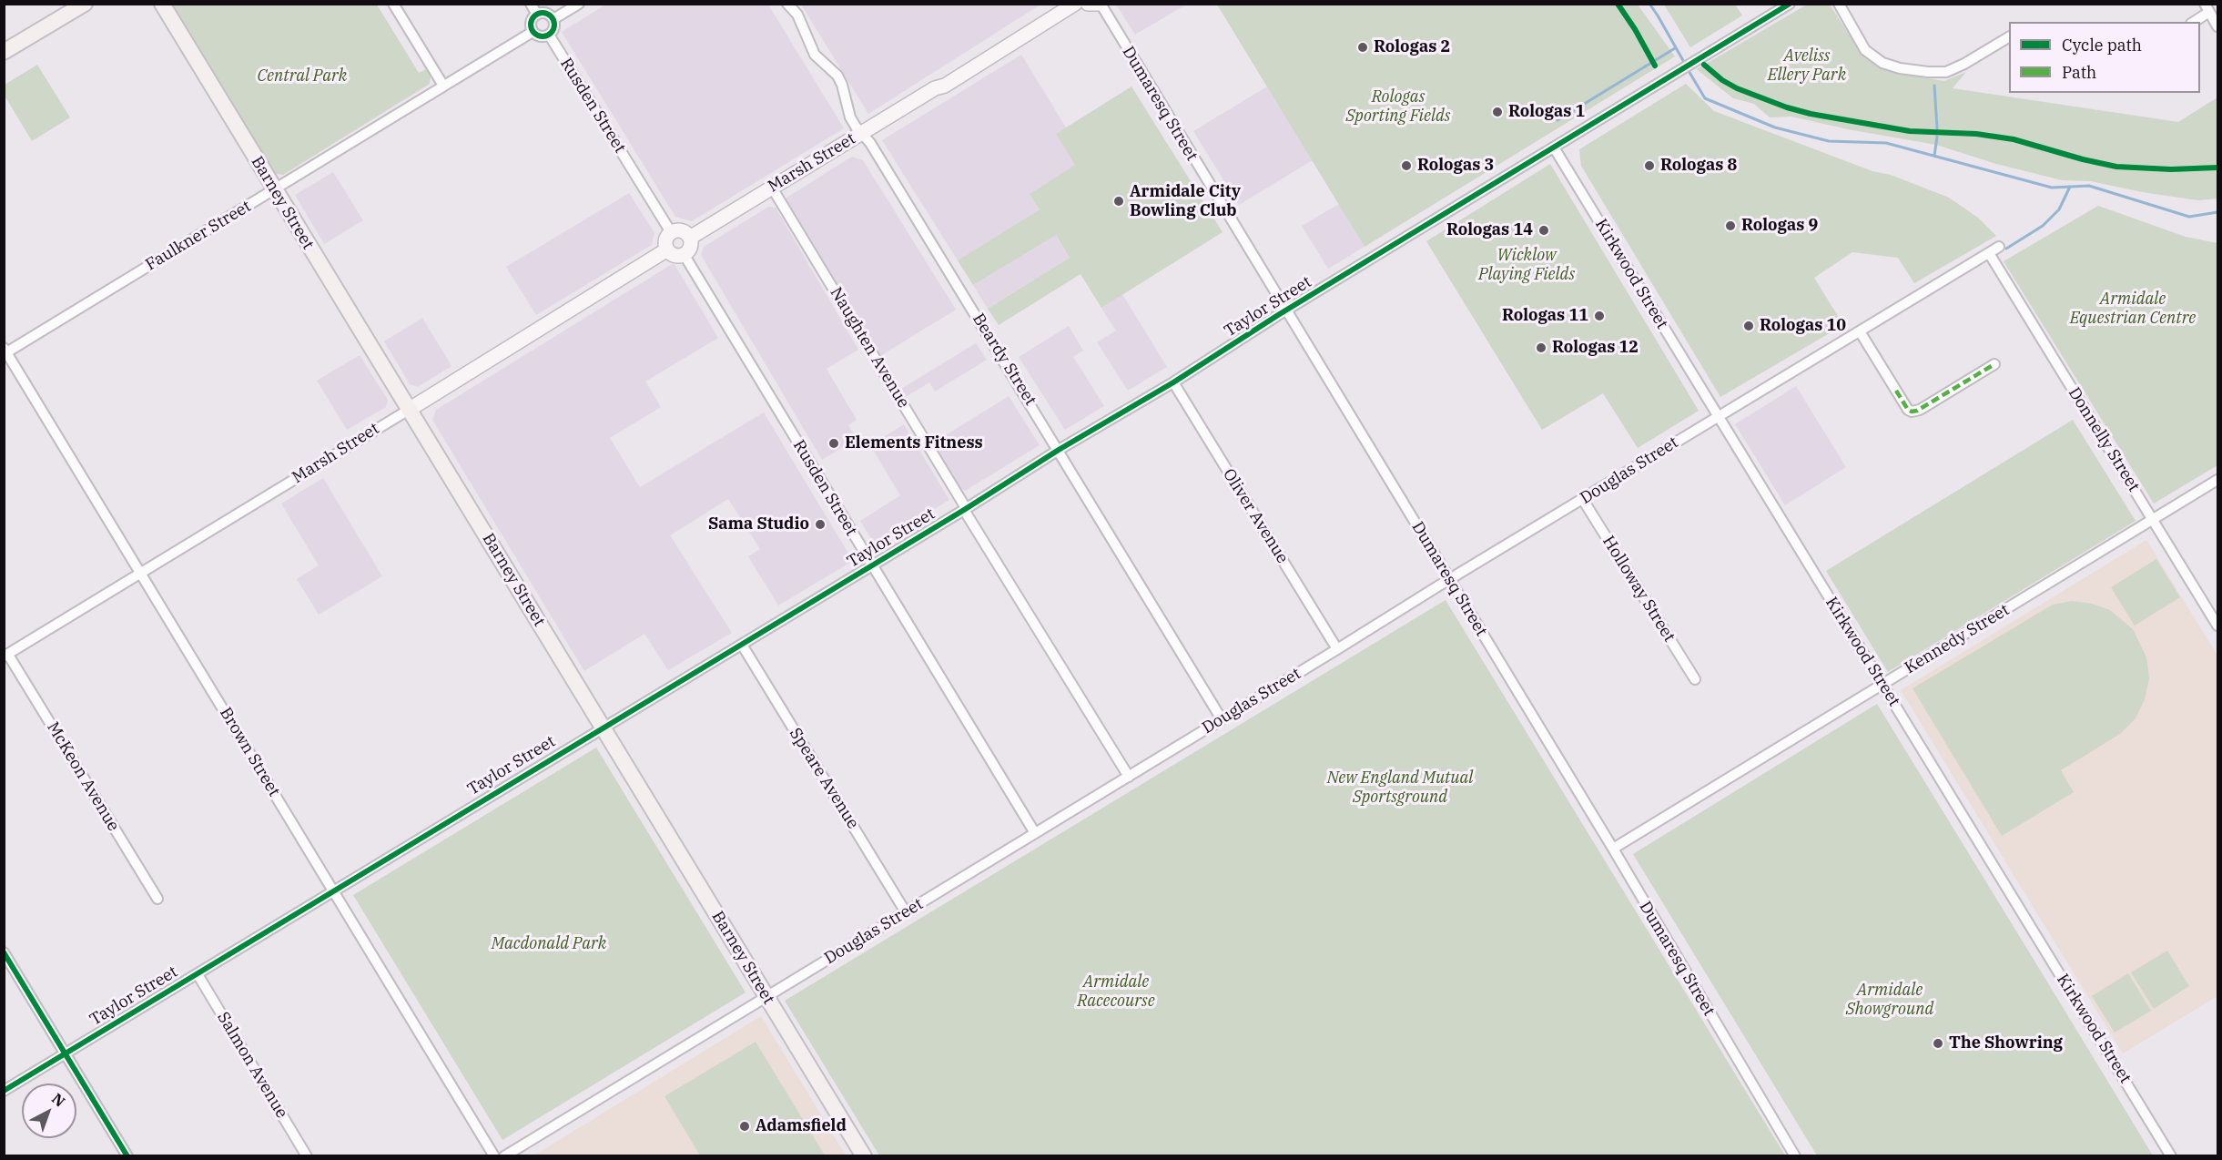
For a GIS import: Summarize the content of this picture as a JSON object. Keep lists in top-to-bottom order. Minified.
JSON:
{"streets":{"main road":["Marsh Street","Barney Street"],"street":["Dumaresq Street","Rusden Street","Faulkner Street","Kirkwood Street","Taylor Street","Naughten Avenue","Beardy Street","Donnelly Street","Douglas Street","Oliver Avenue","Holloway Street","Kennedy Street","Brown Street","McKeon Avenue","Speare Avenue","Salmon Avenue"]},"crossings":[["Dumaresq Street","Taylor Street"],["Dumaresq Street","Douglas Street"],["Dumaresq Street","Kennedy Street"],["Rusden Street","Marsh Street"],["Rusden Street","Faulkner Street"],["Rusden Street","Taylor Street"],["Rusden Street","Douglas Street"],["Marsh Street","Barney Street"],["Marsh Street","Naughten Avenue"],["Marsh Street","Beardy Street"],["Marsh Street","Brown Street"],["Marsh Street","McKeon Avenue"],["Barney Street","Faulkner Street"],["Barney Street","Taylor Street"],["Barney Street","Douglas Street"],["Faulkner Street","Brown Street"],["Kirkwood Street","Taylor Street"],["Kirkwood Street","Douglas Street"],["Kirkwood Street","Kennedy Street"],["Taylor Street","Naughten Avenue"],["Taylor Street","Beardy Street"],["Taylor Street","Oliver Avenue"],["Taylor Street","Brown Street"],["Taylor Street","Speare Avenue"],["Taylor Street","Salmon Avenue"],["Naughten Avenue","Douglas Street"],["Beardy Street","Douglas Street"],["Donnelly Street","Douglas Street"],["Donnelly Street","Kennedy Street"],["Douglas Street","Oliver Avenue"],["Douglas Street","Holloway Street"],["Douglas Street","Speare Avenue"]],"parks":["Aveliss Ellery Park","Central Park","Rologas Sporting Fields","Wicklow Playing Fields","Armidale Equestrian Centre","New England Mutual Sportsground","Macdonald Park","Armidale Racecourse","Armidale Showground"],"places":["Rologas 2","Rologas 1","Rologas 3","Rologas 8","Armidale City Bowling Club","Rologas 9","Rologas 14","Rologas 11","Rologas 10","Rologas 12","Elements Fitness","Sama Studio","The Showring","Adamsfield"],"legend":["Cycle path","Path"],"north":"top right"}
